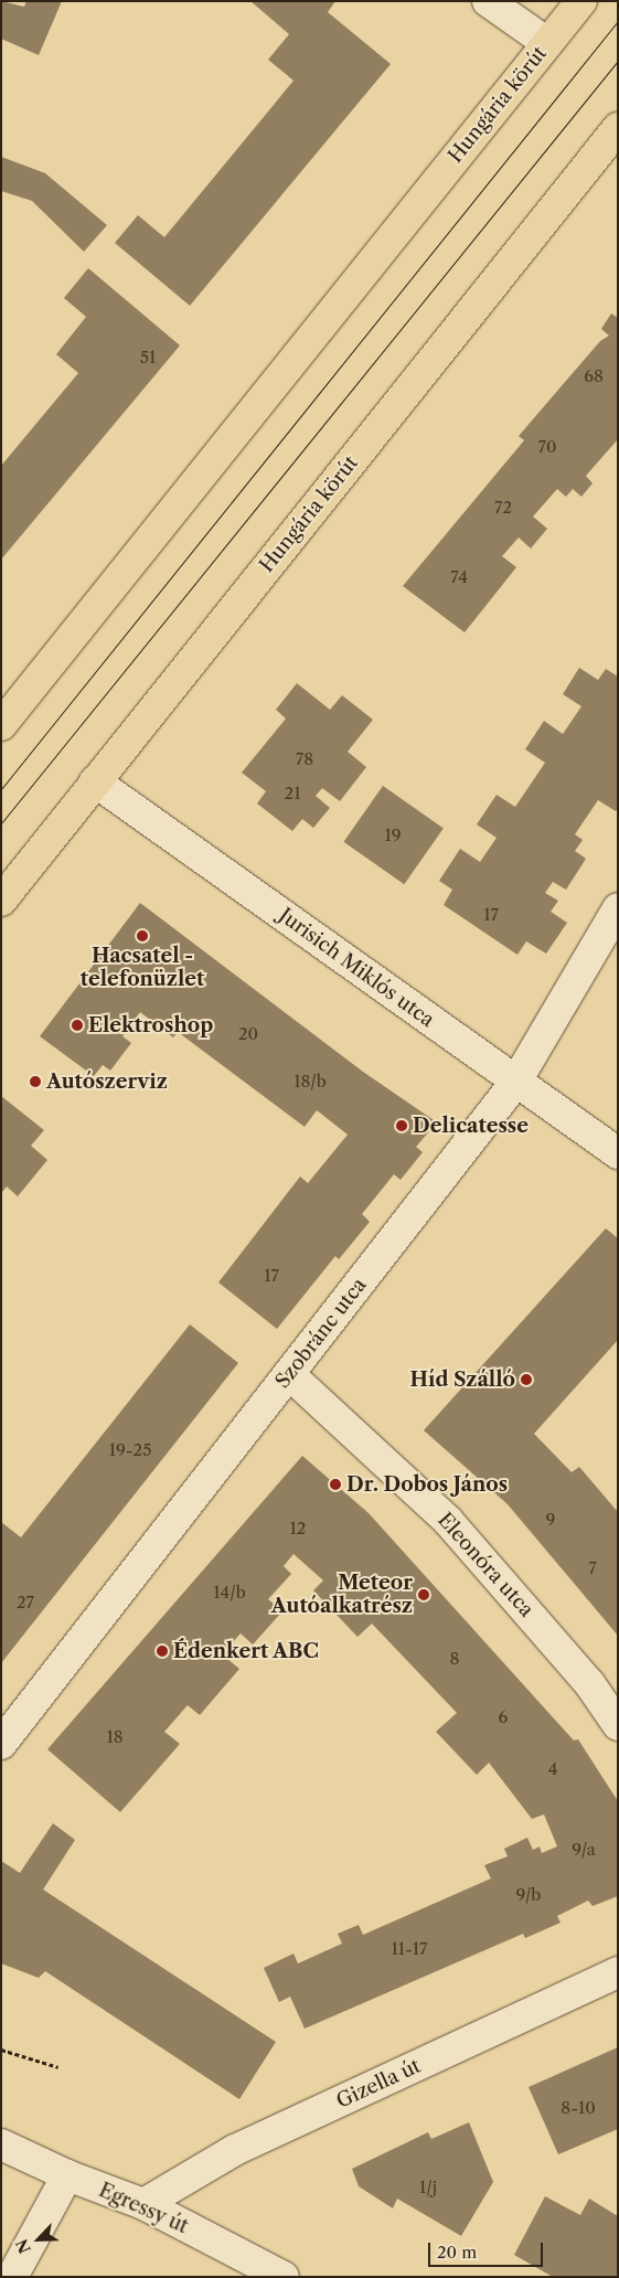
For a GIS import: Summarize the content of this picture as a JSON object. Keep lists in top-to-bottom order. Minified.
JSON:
{"streets":{"main road":["Hungária körút"],"street":["Jurisich Miklós utca","Szobránc utca","Eleonóra utca","Gizella út","Egressy út"]},"crossings":[["Hungária körút","Jurisich Miklós utca"],["Jurisich Miklós utca","Szobránc utca"],["Szobránc utca","Eleonóra utca"],["Gizella út","Egressy út"]],"places":["Hacsatel - telefonüzlet","Elektroshop","Autószerviz","Delicatesse","Híd Szálló","Dr. Dobos János","Meteor Autóalkatrész","Édenkert ABC"],"house_numbers":["51","68","70","72","74","78","21","19","17","20","18/b","17","19-25","9","12","7","14/b","27","8","6","18","4","9/a","9/b","11-17","8-10","1/j"],"scale_bar":"20 m","north":"bottom left"}
